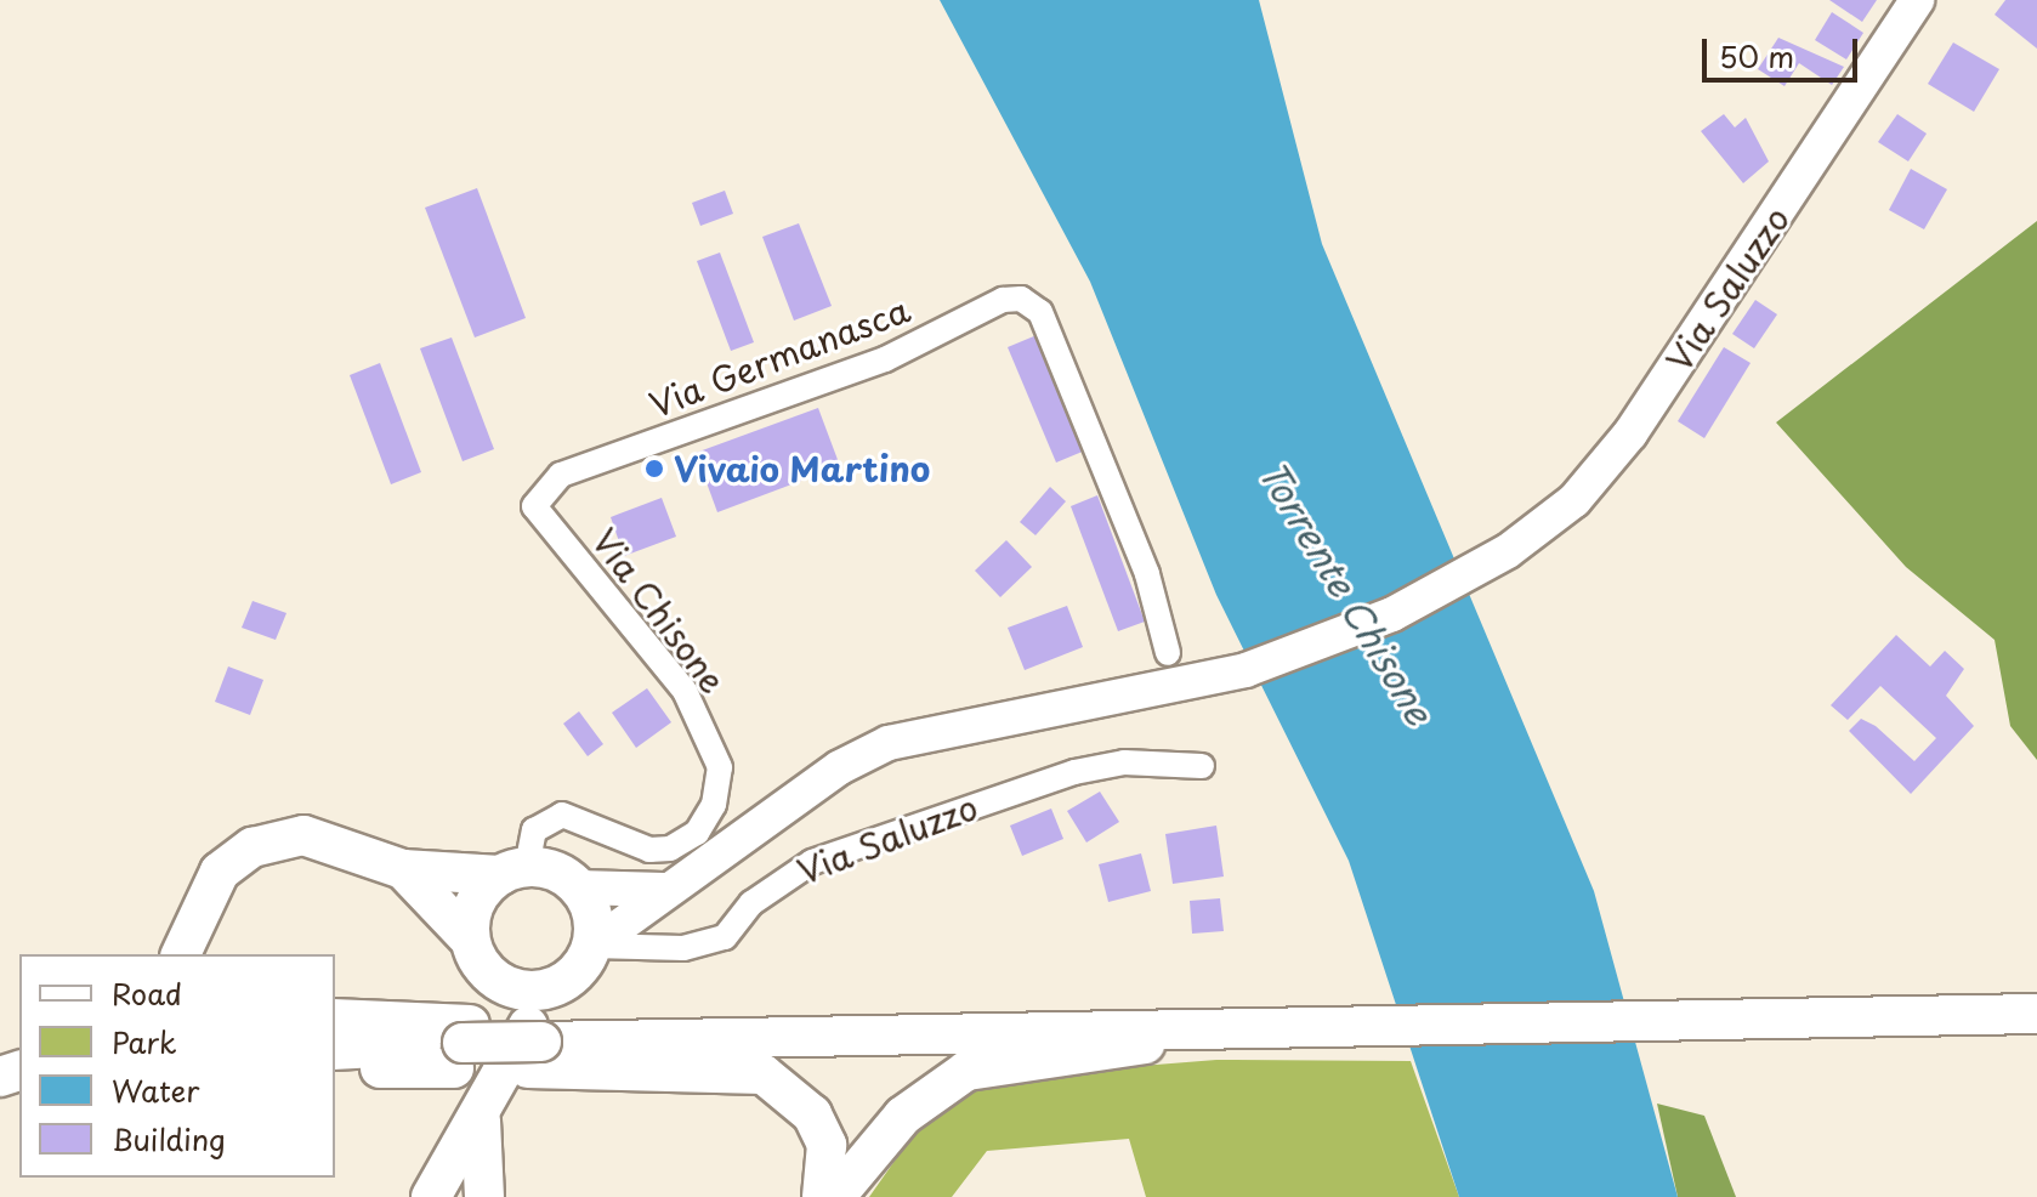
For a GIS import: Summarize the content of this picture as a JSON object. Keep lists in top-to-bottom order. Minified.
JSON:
{"streets":{"main road":["Via Saluzzo"],"street":["Via Germanasca","Via Chisone"]},"crossings":[["Via Germanasca","Via Chisone"]],"water":["Torrente Chisone"],"places":["Vivaio Martino"],"legend":["Road","Park","Water","Building"],"scale_bar":"50 m"}
